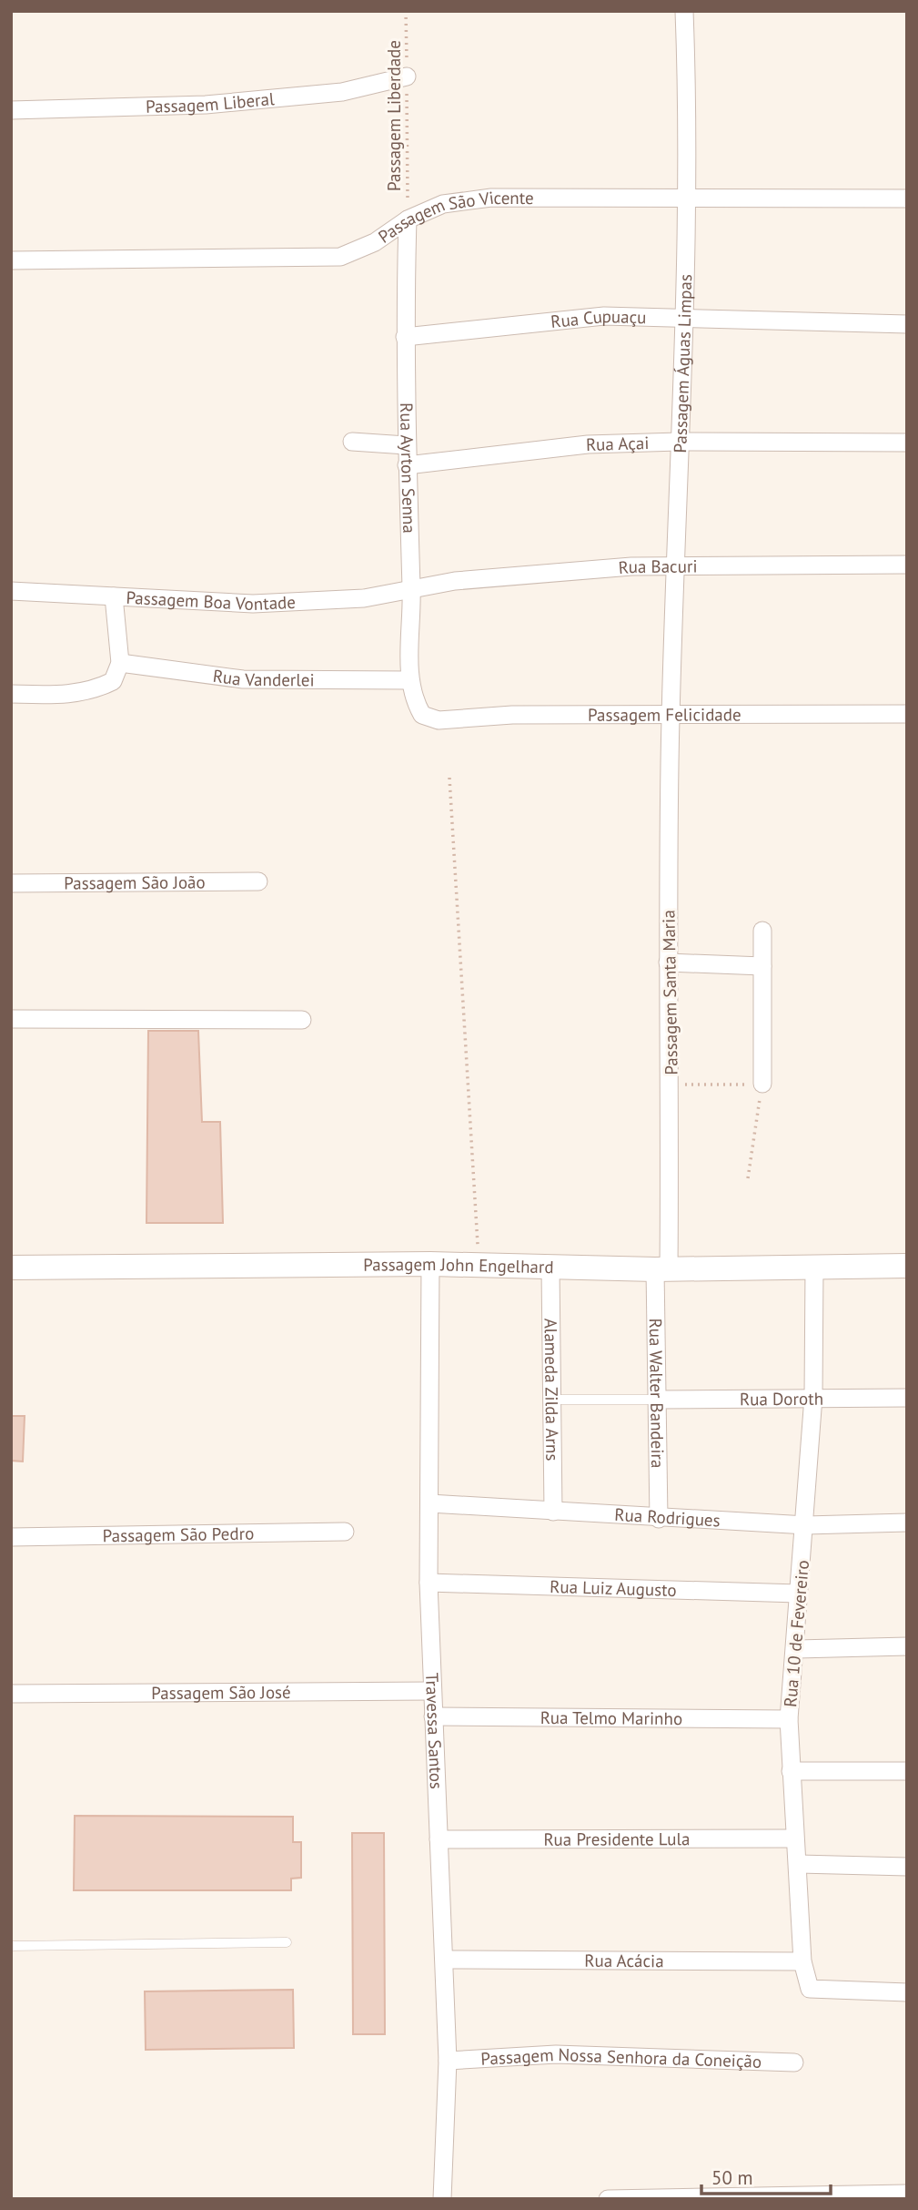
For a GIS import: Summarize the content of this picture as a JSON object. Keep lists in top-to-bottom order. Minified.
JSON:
{"streets":{"main road":["Passagem John Engelhard"],"street":["Passagem Liberal","Passagem São Vicente","Rua Cupuaçu","Passagem Águas Limpas","Rua Açai","Rua Ayrton Senna","Rua Bacuri","Passagem Boa Vontade","Rua Vanderlei","Passagem Felicidade","Passagem São João","Passagem Santa Maria","Alameda Zilda Arns","Rua Walter Bandeira","Rua Doroth","Rua Rodrigues","Passagem São Pedro","Rua Luiz Augusto","Rua 10 de Fevereiro","Passagem São José","Rua Telmo Marinho","Travessa Santos","Rua Presidente Lula","Rua Acácia","Passagem Nossa Senhora da Coneição"],"path":["Passagem Liberdade"]},"crossings":[["Passagem Liberal","Passagem Liberdade"],["Passagem Liberdade","Passagem São Vicente"],["Passagem Liberdade","Rua Ayrton Senna"],["Passagem São Vicente","Passagem Águas Limpas"],["Passagem São Vicente","Rua Ayrton Senna"],["Rua Cupuaçu","Passagem Águas Limpas"],["Rua Cupuaçu","Rua Ayrton Senna"],["Passagem Águas Limpas","Rua Açai"],["Passagem Águas Limpas","Rua Bacuri"],["Passagem Águas Limpas","Passagem Felicidade"],["Passagem Águas Limpas","Passagem Santa Maria"],["Rua Açai","Rua Ayrton Senna"],["Rua Ayrton Senna","Rua Bacuri"],["Rua Ayrton Senna","Passagem Boa Vontade"],["Rua Ayrton Senna","Rua Vanderlei"],["Rua Ayrton Senna","Passagem Felicidade"],["Rua Bacuri","Passagem Boa Vontade"],["Passagem Felicidade","Passagem Santa Maria"],["Passagem Santa Maria","Passagem John Engelhard"],["Passagem Santa Maria","Rua Walter Bandeira"],["Passagem John Engelhard","Alameda Zilda Arns"],["Passagem John Engelhard","Rua Walter Bandeira"],["Passagem John Engelhard","Rua 10 de Fevereiro"],["Passagem John Engelhard","Travessa Santos"],["Alameda Zilda Arns","Rua Rodrigues"],["Rua Walter Bandeira","Rua Doroth"],["Rua Walter Bandeira","Rua Rodrigues"],["Rua Doroth","Rua 10 de Fevereiro"],["Rua Rodrigues","Rua 10 de Fevereiro"],["Rua Rodrigues","Travessa Santos"],["Rua Luiz Augusto","Rua 10 de Fevereiro"],["Rua Luiz Augusto","Travessa Santos"],["Rua 10 de Fevereiro","Rua Telmo Marinho"],["Rua 10 de Fevereiro","Rua Presidente Lula"],["Rua 10 de Fevereiro","Rua Acácia"],["Passagem São José","Travessa Santos"],["Rua Telmo Marinho","Travessa Santos"],["Travessa Santos","Rua Presidente Lula"],["Travessa Santos","Rua Acácia"],["Travessa Santos","Passagem Nossa Senhora da Coneição"]],"scale_bar":"50 m"}
